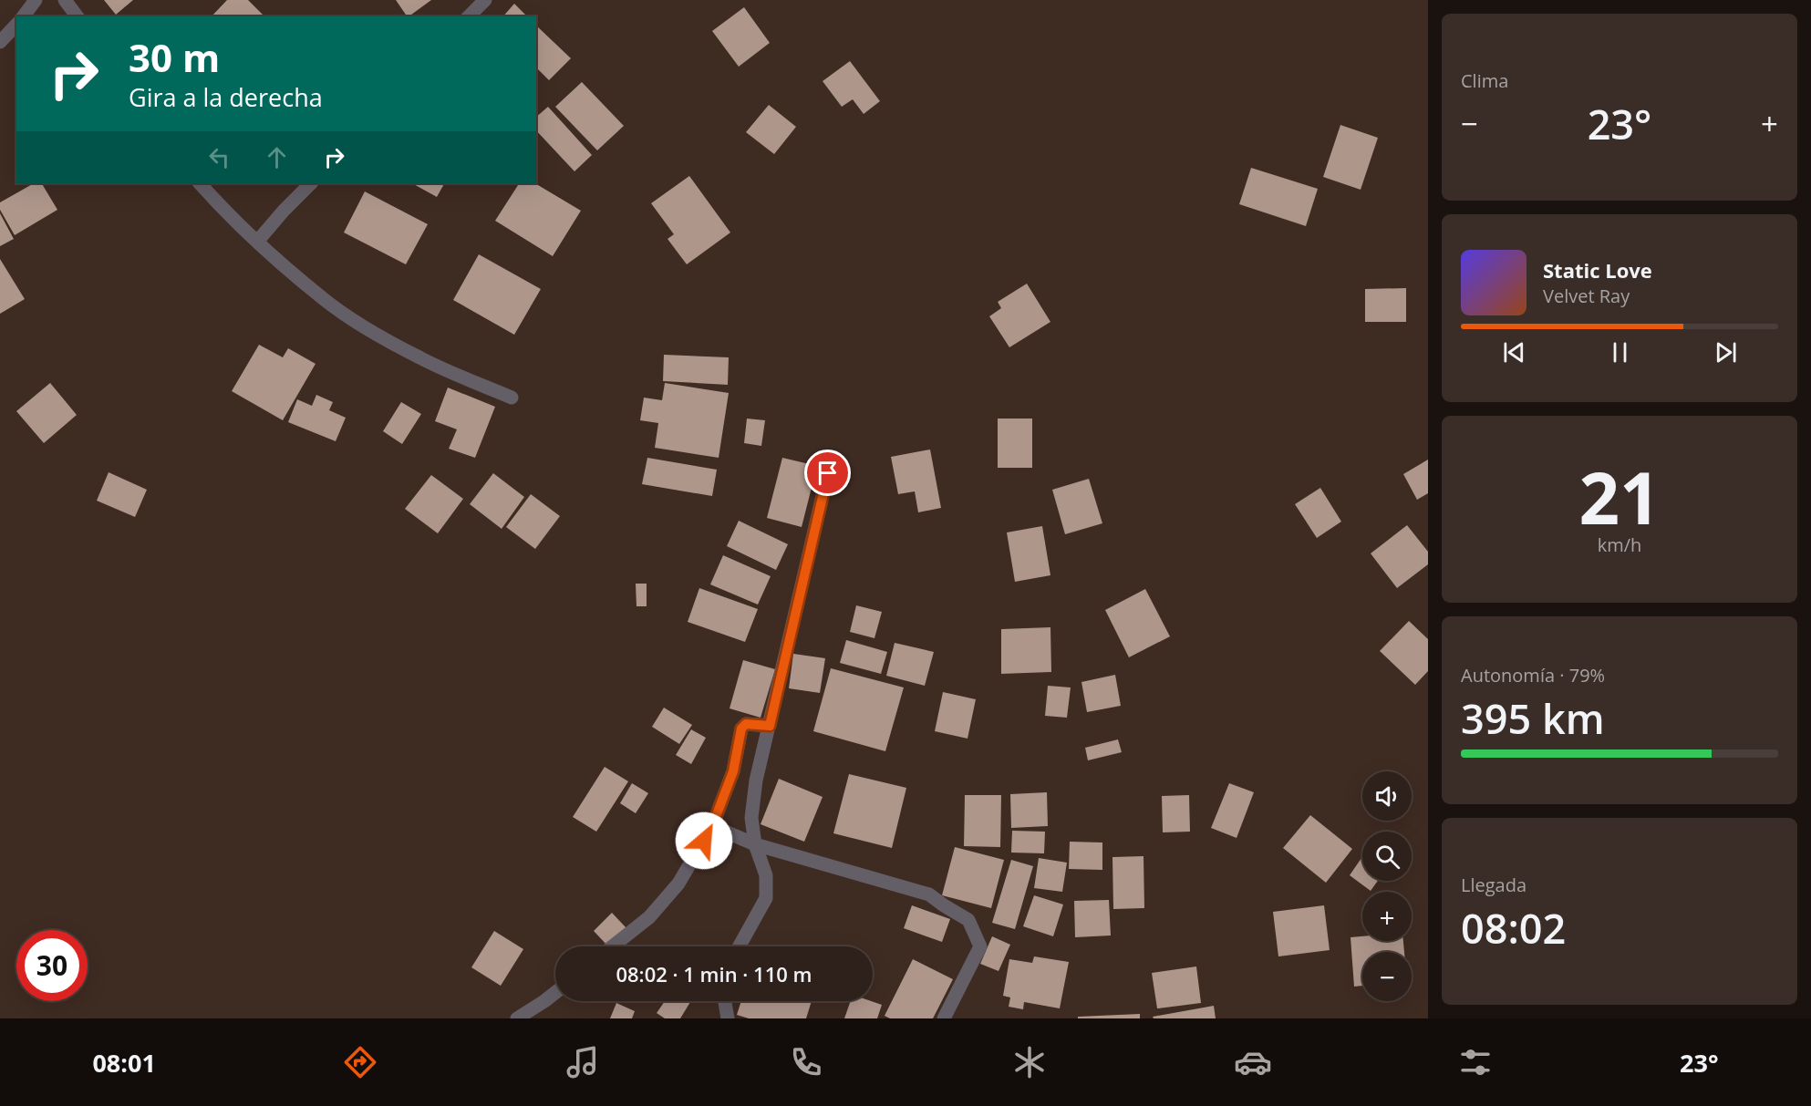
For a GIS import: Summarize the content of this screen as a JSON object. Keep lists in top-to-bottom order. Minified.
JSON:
{"page":{"tile":["Clima",["21","km/h"],["Autonomía · 79%","395 km"],["Llegada","08:02"]],"turn":["30 m","Gira a la derecha"],"heat":["−","23°","+"],"song":["Static Love","Velvet Ray"],"map_buttons":["+","−"],"limit":"30","trip":"08:02 · 1 min · 110 m","tabs":["08:01","23°"]}}
